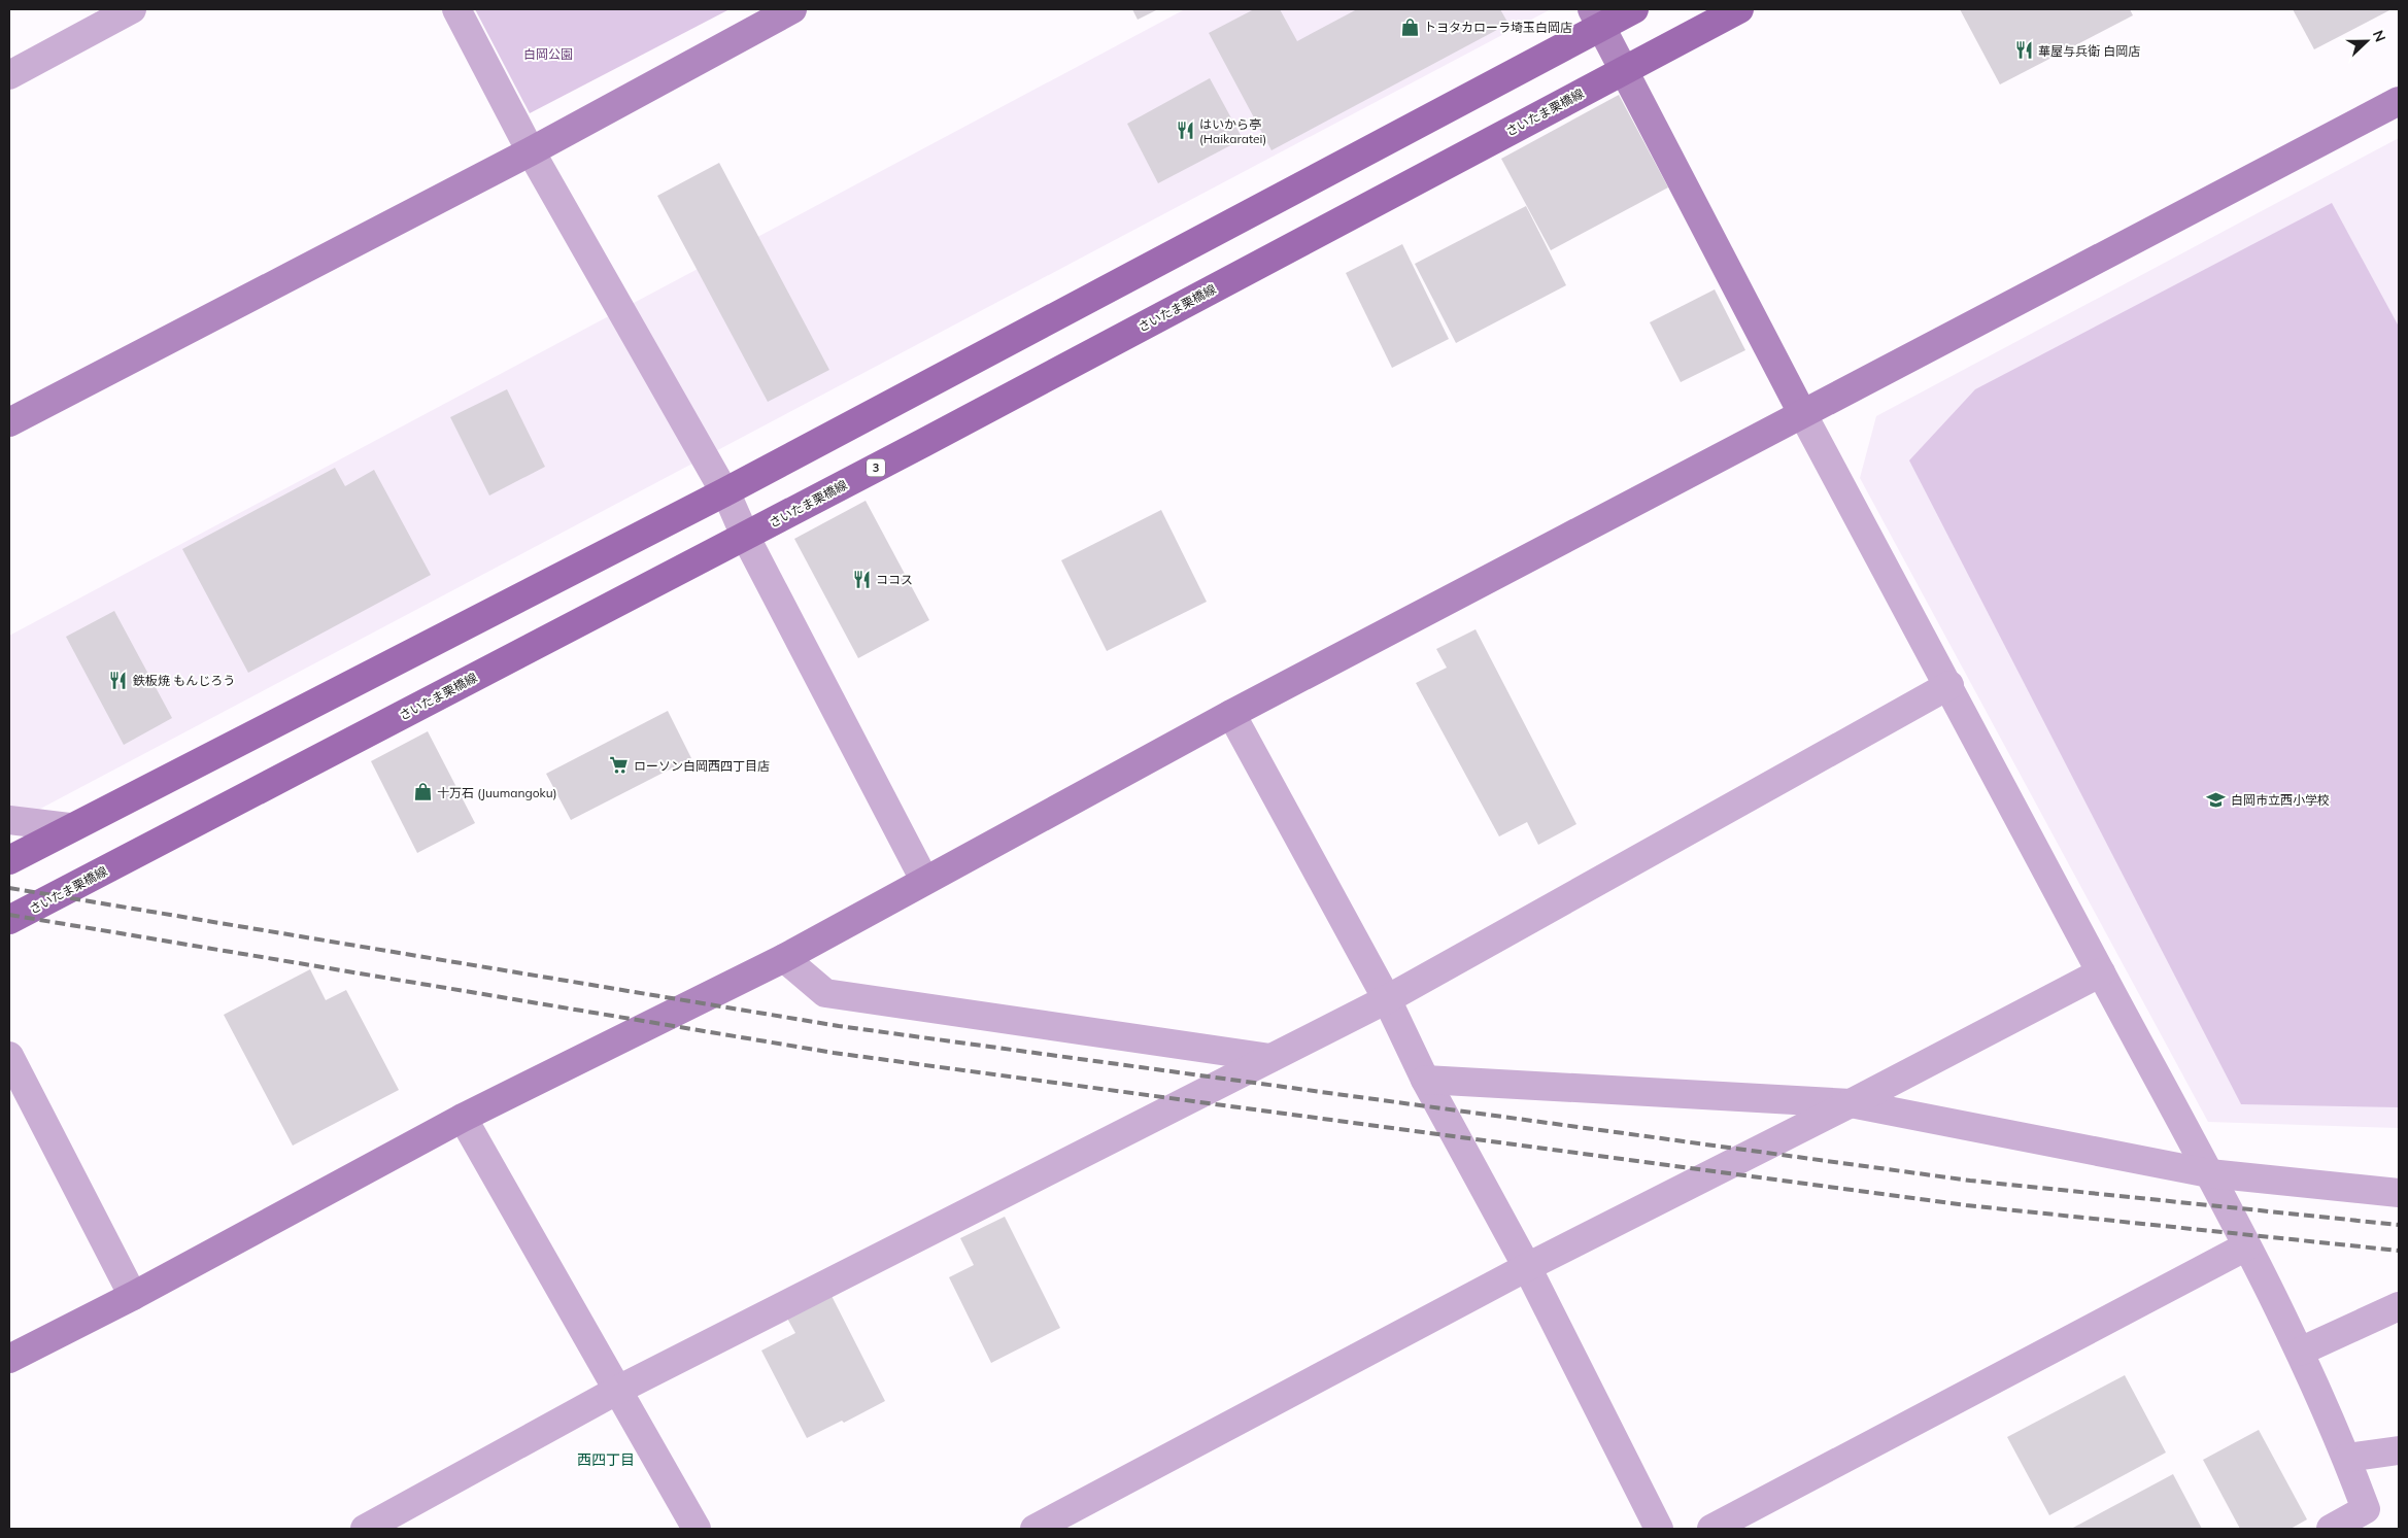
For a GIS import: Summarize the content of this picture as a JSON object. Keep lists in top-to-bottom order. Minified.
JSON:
{"streets":{"main road":["さいたま栗橋線","3"]},"districts":["西四丁目"],"parks":["白岡公園"],"places":{"shop":["トヨタカローラ埼玉白岡店","十万石 (Juumangoku)"],"restaurant":["華屋与兵衛 白岡店","はいから亭 (Haikaratei)","ココス","鉄板焼 もんじろう"],"supermarket":["ローソン白岡西四丁目店"],"school or university":["白岡市立西小学校"]},"north":"right"}
